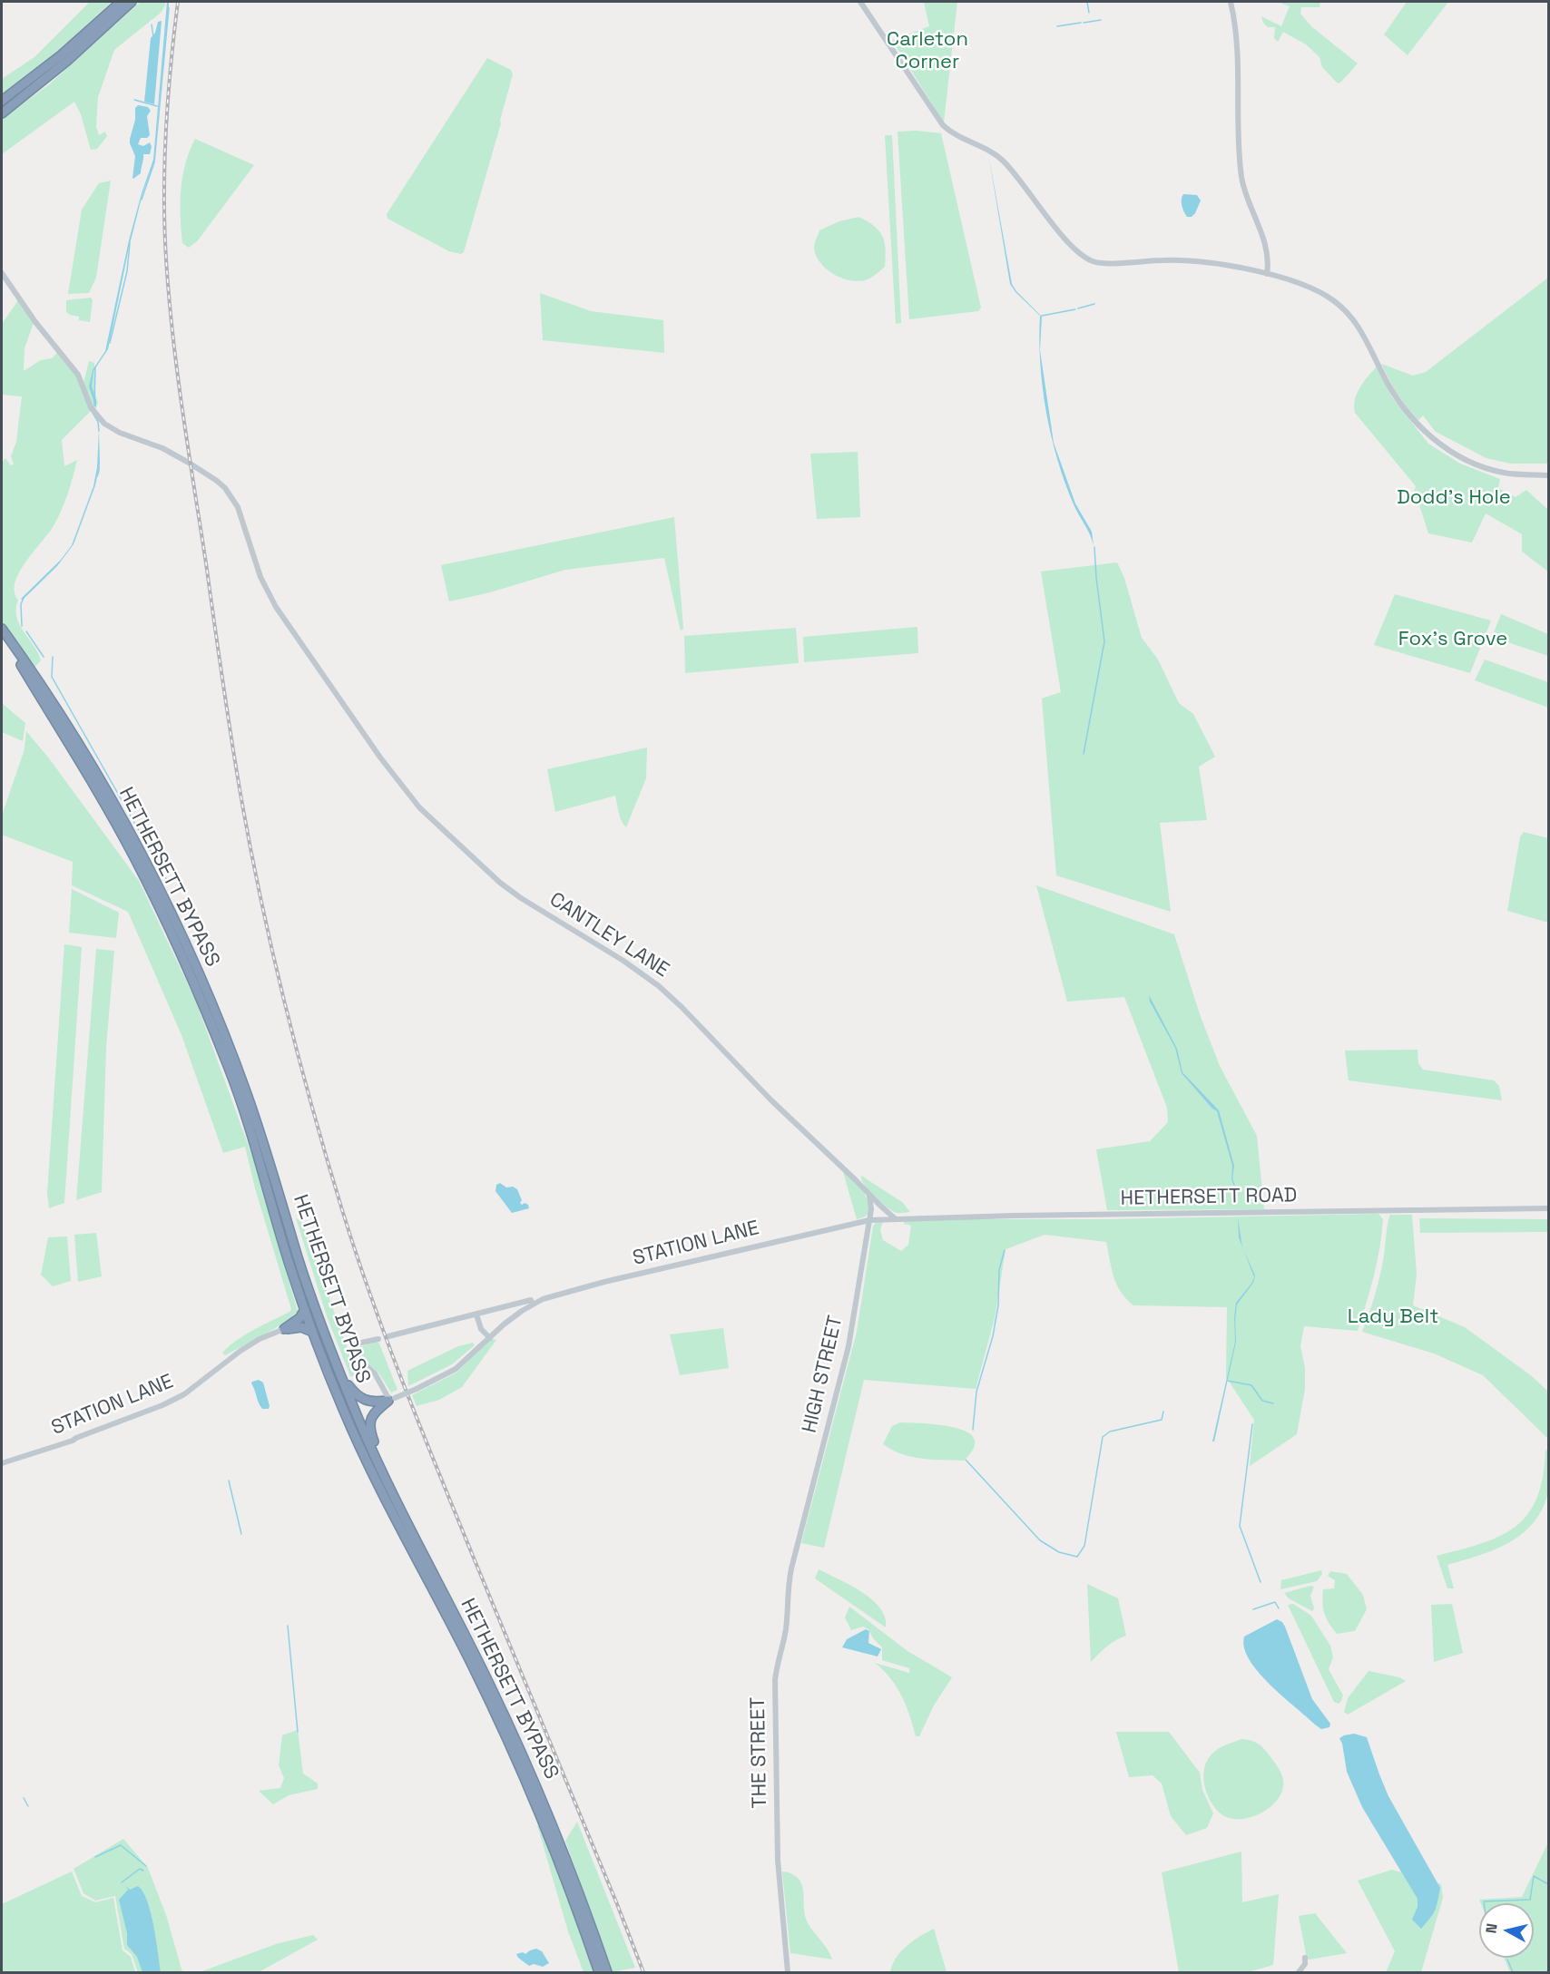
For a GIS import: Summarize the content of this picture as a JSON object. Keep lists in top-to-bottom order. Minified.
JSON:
{"streets":{"highway":["HETHERSETT BYPASS"],"street":["CANTLEY LANE","HETHERSETT ROAD","STATION LANE","HIGH STREET","THE STREET"]},"crossings":[["CANTLEY LANE","HETHERSETT ROAD"],["HETHERSETT ROAD","STATION LANE"],["HETHERSETT ROAD","HIGH STREET"],["STATION LANE","HIGH STREET"],["HIGH STREET","THE STREET"]],"parks":["Carleton Corner","Dodd's Hole","Fox's Grove","Lady Belt"],"north":"left"}
